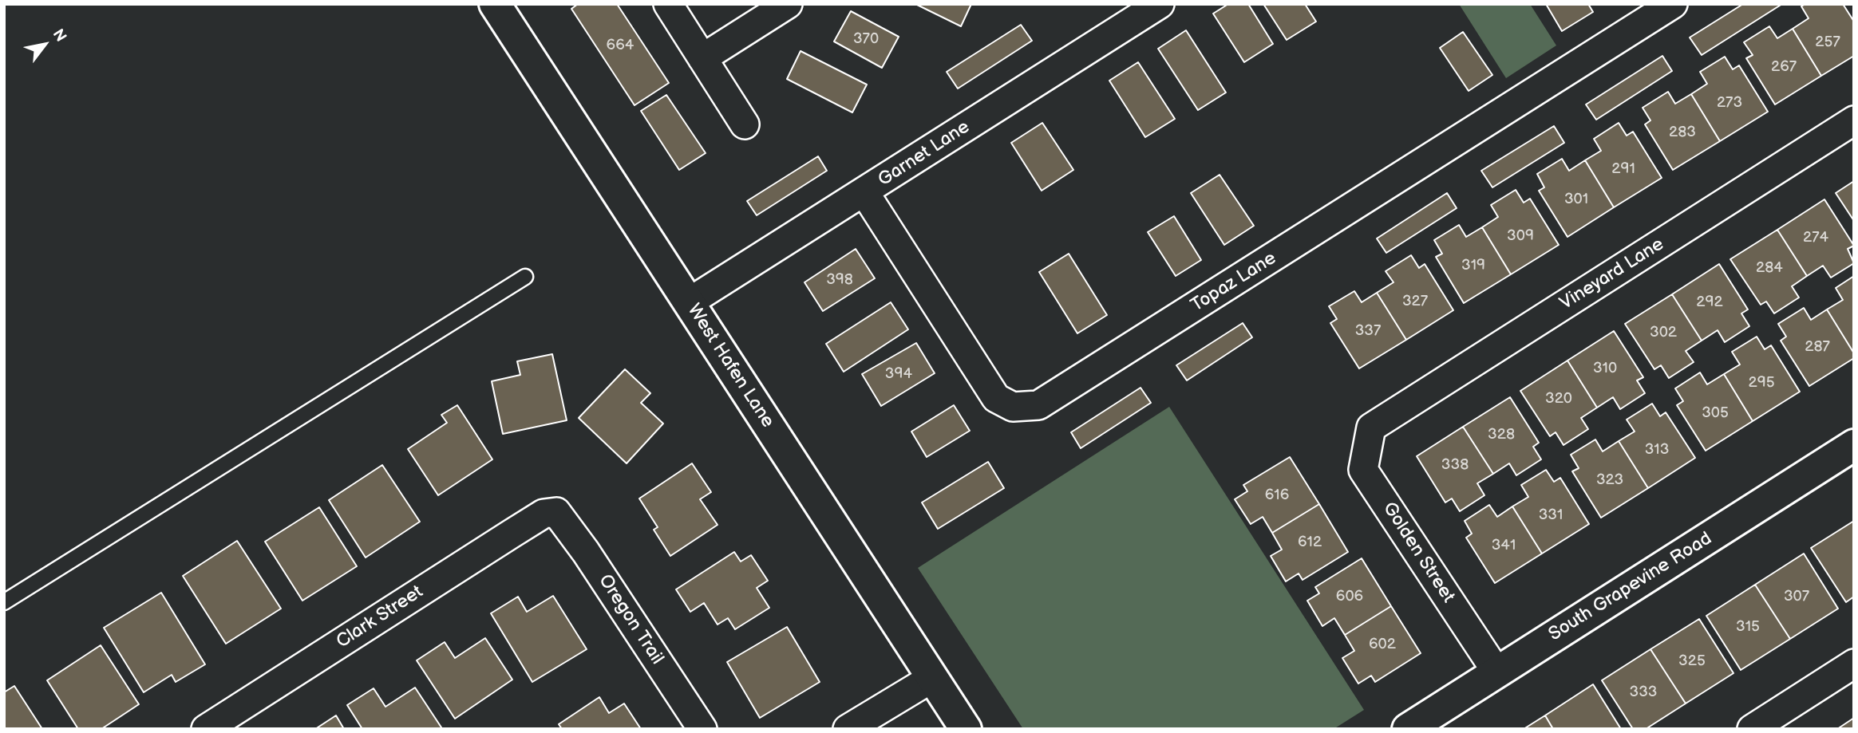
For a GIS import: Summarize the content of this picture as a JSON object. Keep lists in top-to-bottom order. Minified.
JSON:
{"streets":{"main road":["West Hafen Lane","South Grapevine Road"],"street":["Garnet Lane","Vineyard Lane","Topaz Lane","Golden Street","Clark Street","Oregon Trail"]},"crossings":[["Garnet Lane","Topaz Lane"],["Garnet Lane","West Hafen Lane"],["Vineyard Lane","Golden Street"],["Golden Street","South Grapevine Road"],["Clark Street","Oregon Trail"]],"house_numbers":["370","257","664","267","273","283","291","301","309","274","319","284","398","327","292","337","302","287","310","394","295","320","305","328","313","338","323","616","331","612","341","606","307","315","602","325","333"],"north":"top right"}
